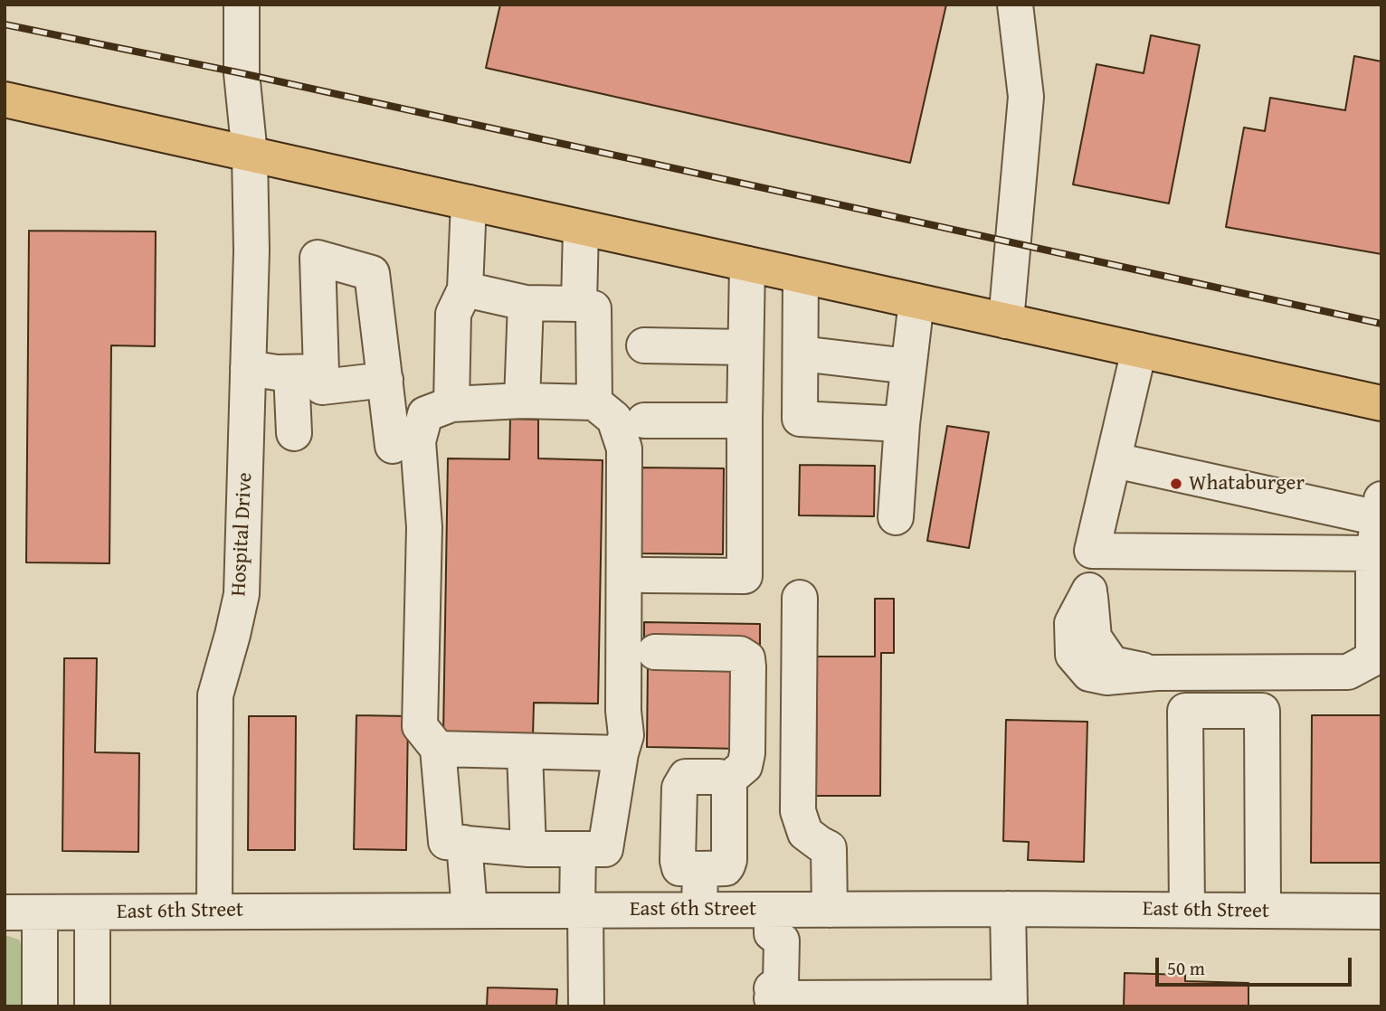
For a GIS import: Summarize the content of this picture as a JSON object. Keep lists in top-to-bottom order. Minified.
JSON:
{"streets":{"street":["Hospital Drive","East 6th Street"]},"crossings":[["Hospital Drive","East 6th Street"]],"places":["Whataburger"],"scale_bar":"50 m"}
